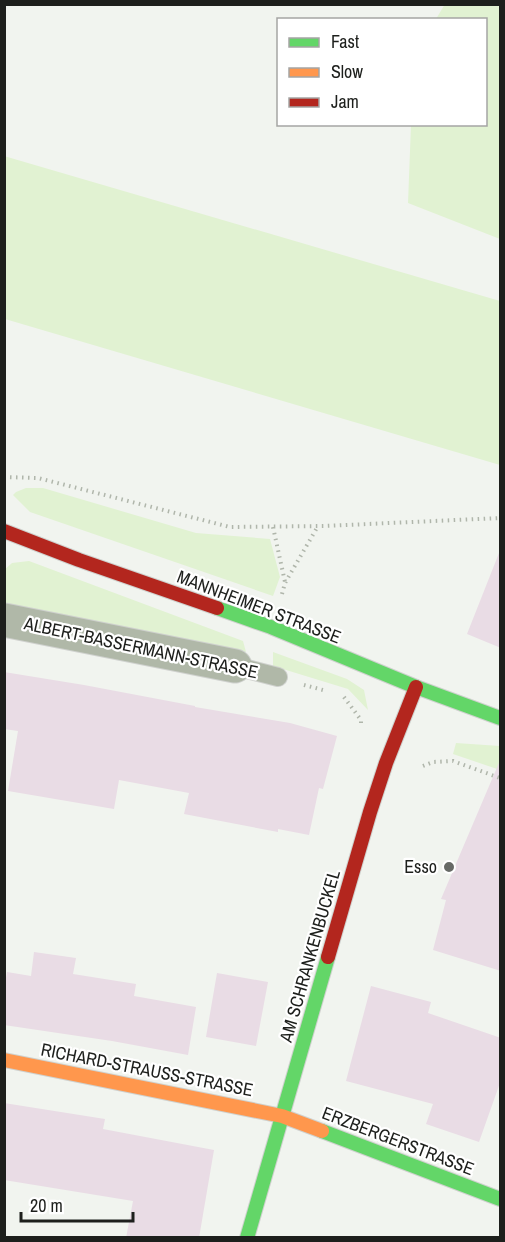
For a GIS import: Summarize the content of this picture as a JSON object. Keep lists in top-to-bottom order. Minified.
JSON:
{"streets":{"street":["MANNHEIMER STRASSE","ALBERT-BASSERMANN-STRASSE","AM SCHRANKENBUCKEL","RICHARD-STRAUSS-STRASSE","ERZBERGERSTRASSE"]},"crossings":[["MANNHEIMER STRASSE","AM SCHRANKENBUCKEL"],["AM SCHRANKENBUCKEL","RICHARD-STRAUSS-STRASSE"],["AM SCHRANKENBUCKEL","ERZBERGERSTRASSE"],["RICHARD-STRAUSS-STRASSE","ERZBERGERSTRASSE"]],"places":["Esso"],"legend":["Fast","Slow","Jam"],"scale_bar":"20 m"}
